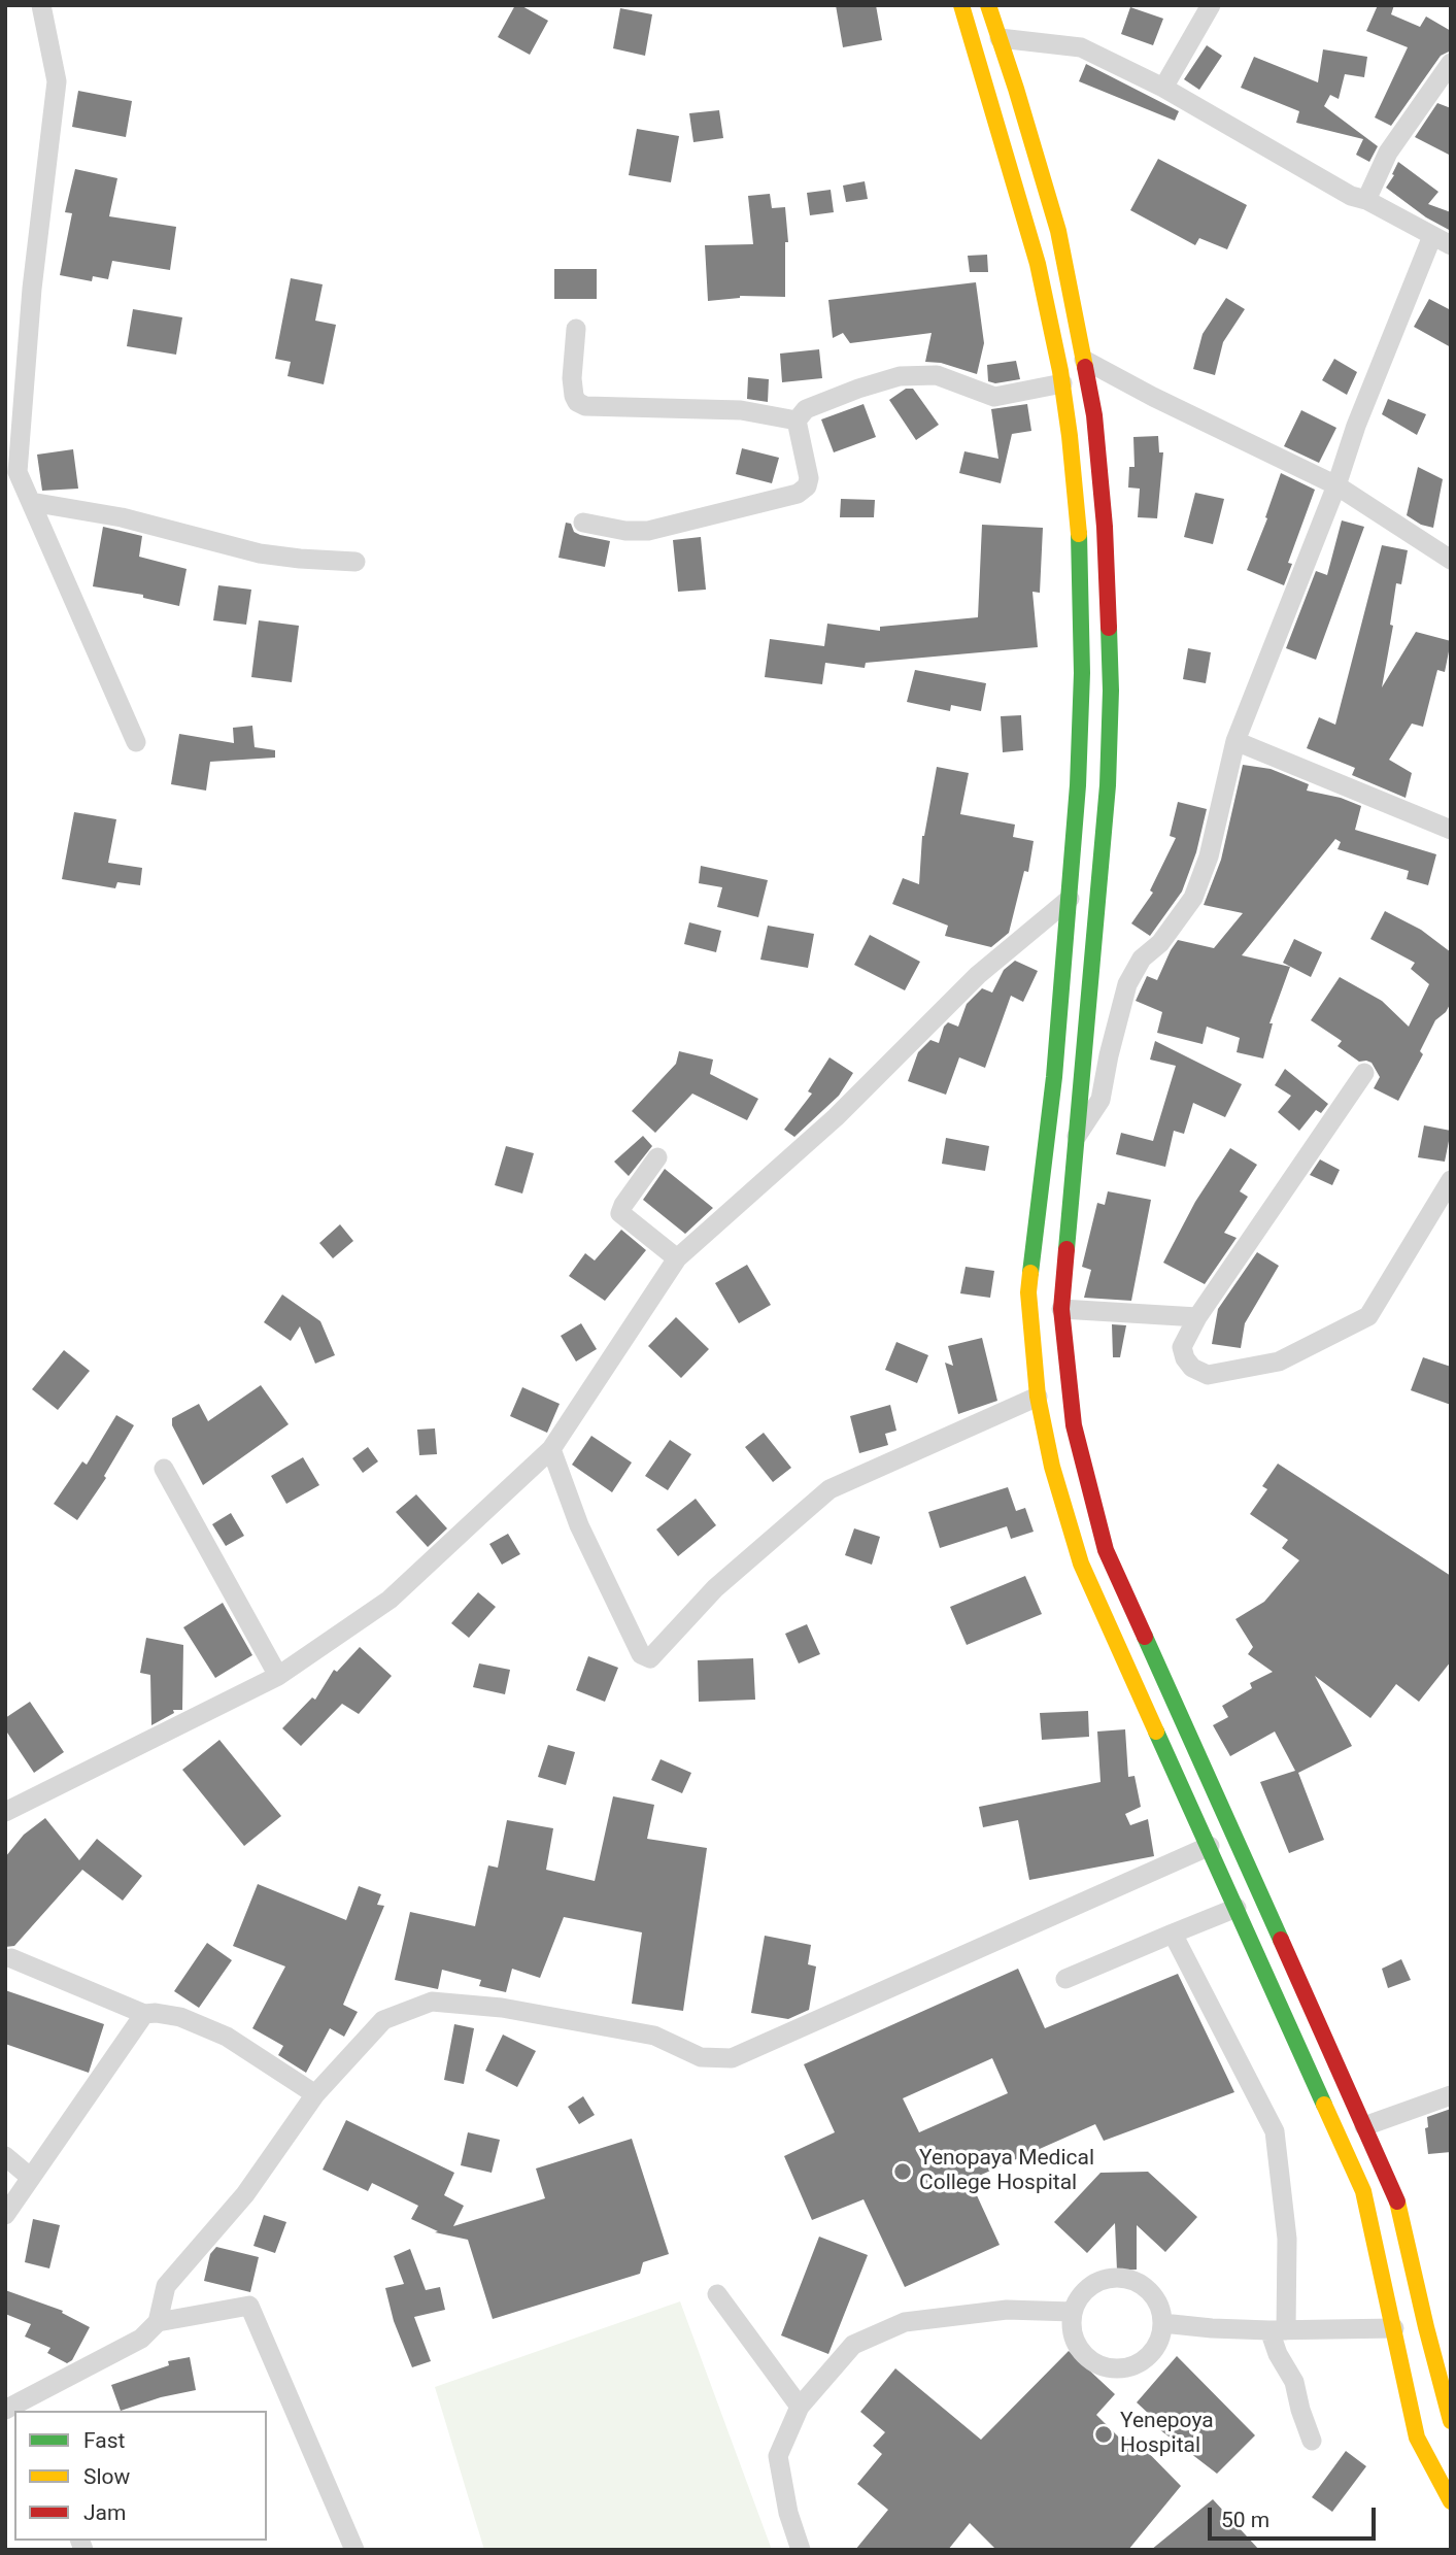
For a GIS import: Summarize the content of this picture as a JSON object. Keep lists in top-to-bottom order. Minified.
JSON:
{"places":["Yenopaya Medical College Hospital","Yenepoya Hospital"],"legend":["Fast","Slow","Jam"],"scale_bar":"50 m"}
